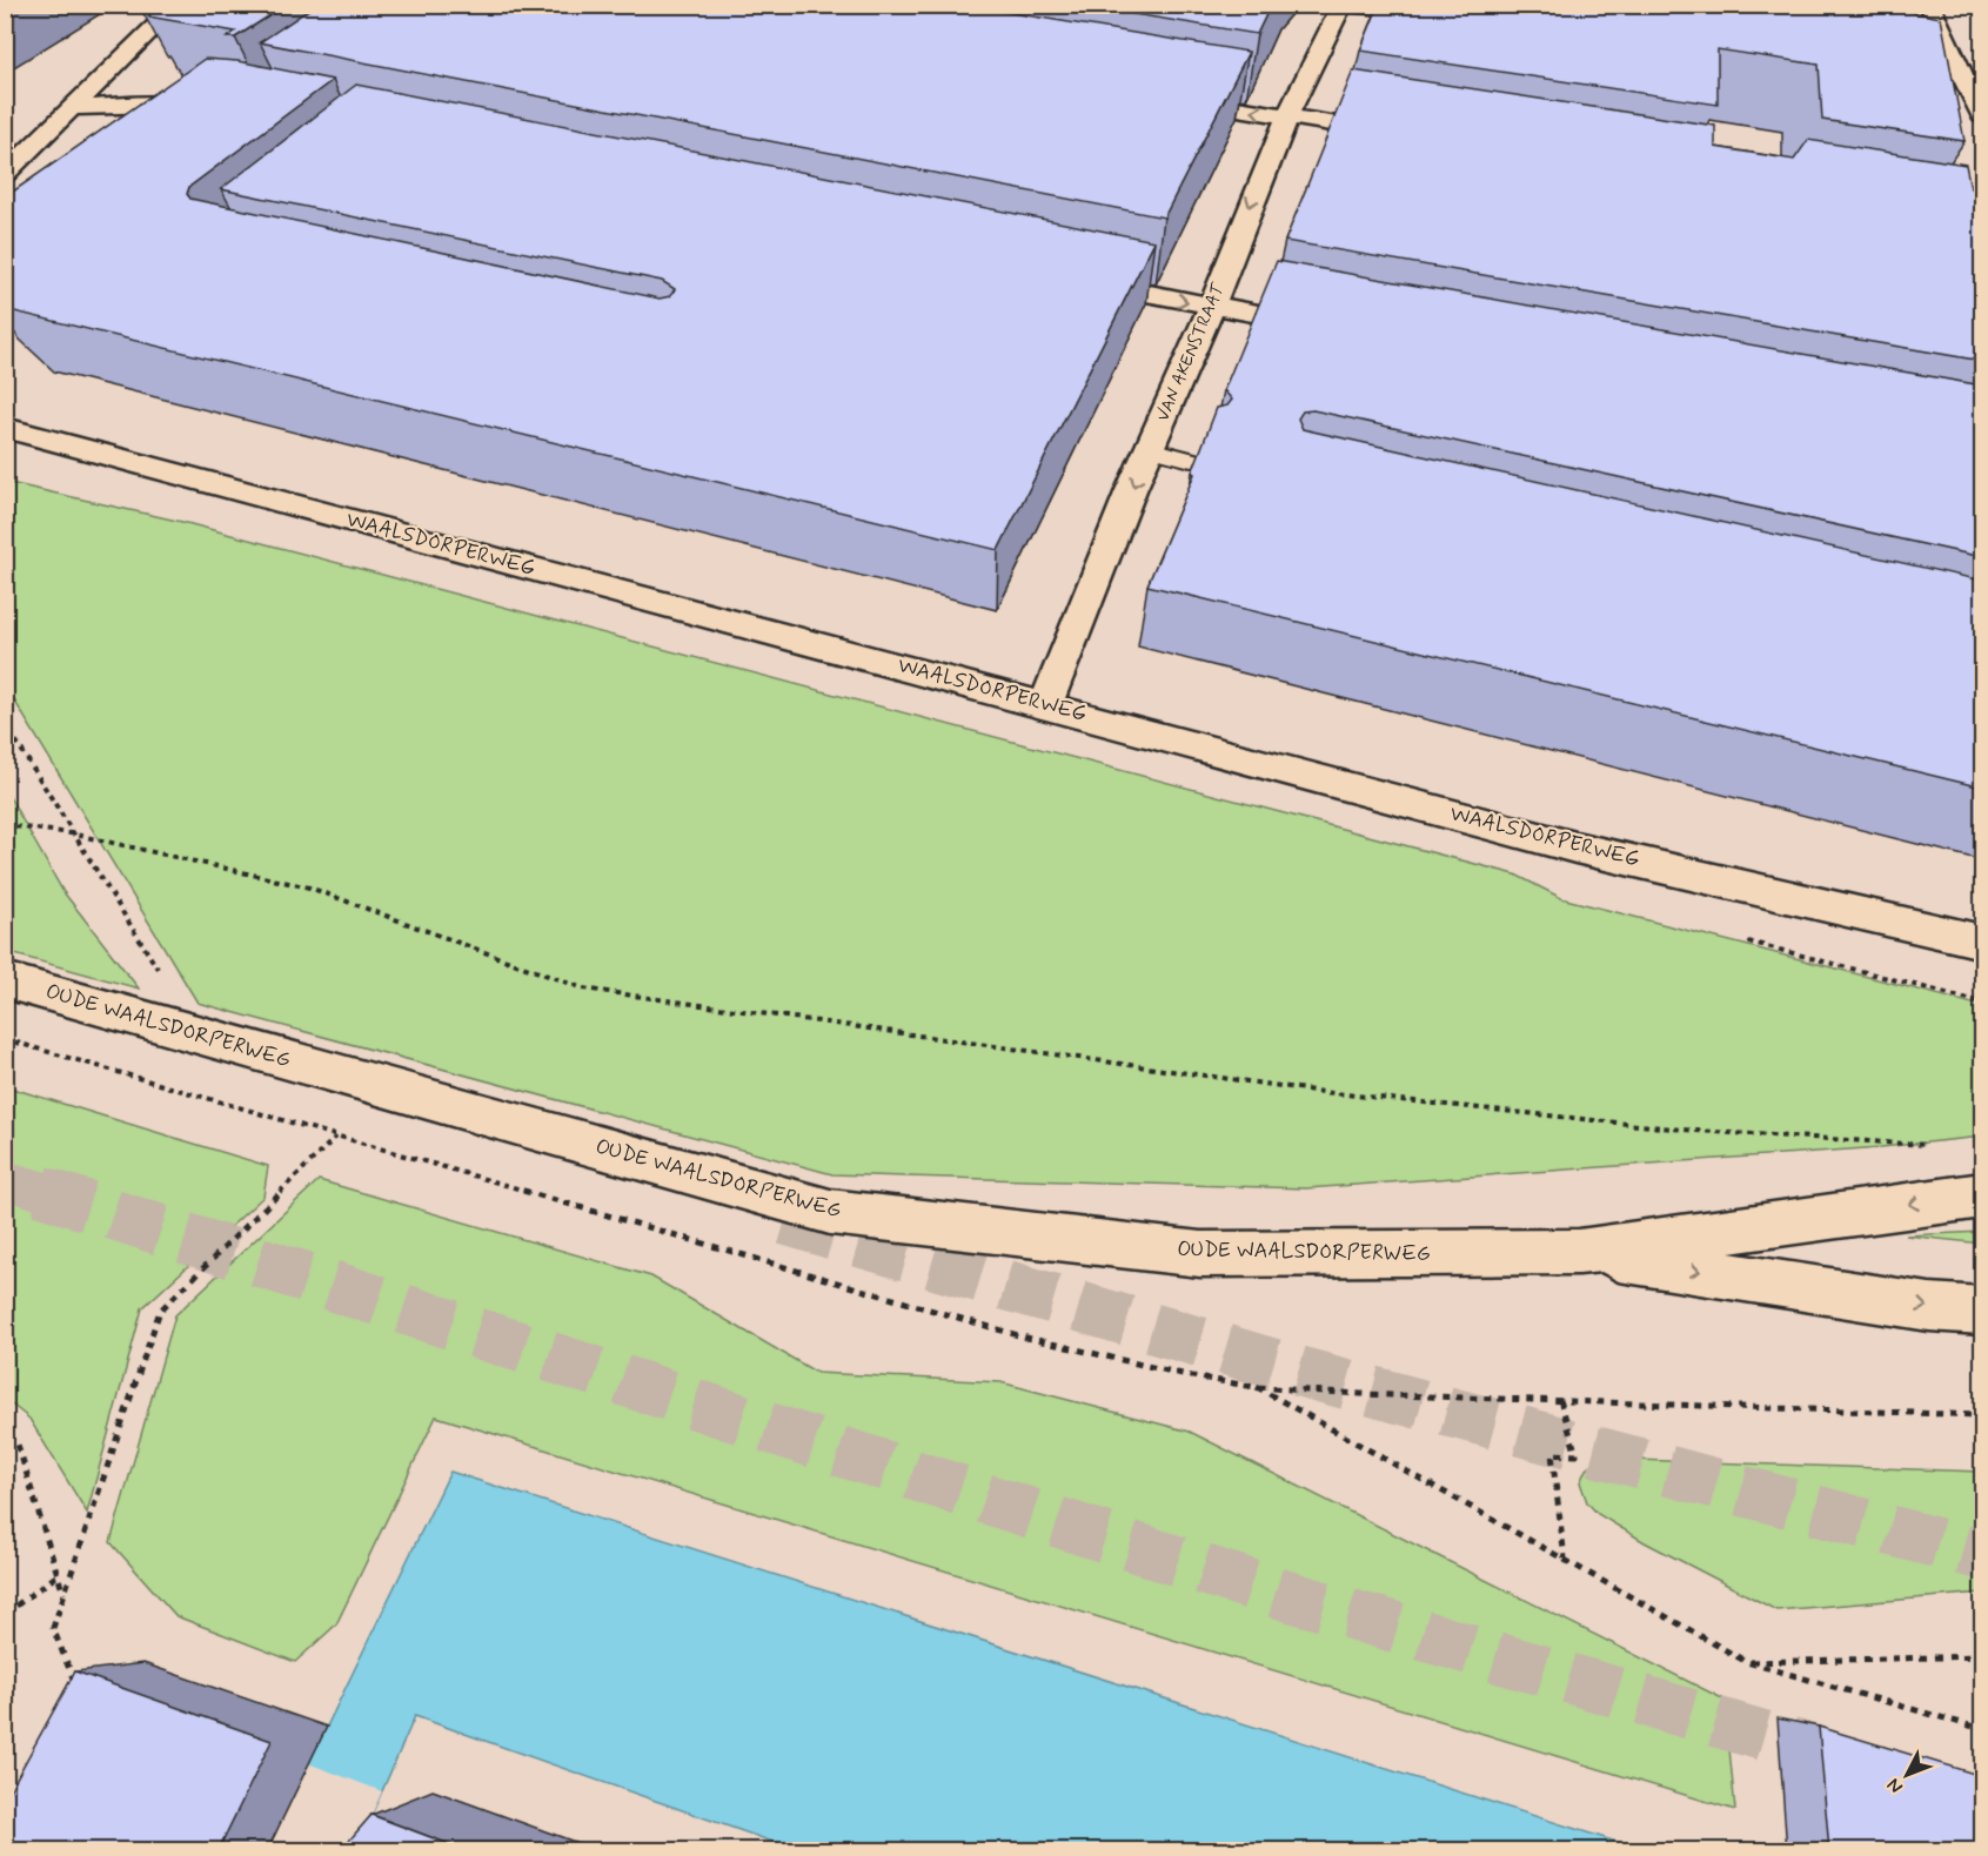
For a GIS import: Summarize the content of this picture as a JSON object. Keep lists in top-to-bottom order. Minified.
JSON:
{"streets":{"street":["VAN AKENSTRAAT","WAALSDORPERWEG","OUDE WAALSDORPERWEG"]},"crossings":[["VAN AKENSTRAAT","WAALSDORPERWEG"]],"one_way":["VAN AKENSTRAAT"],"north":"bottom left"}
